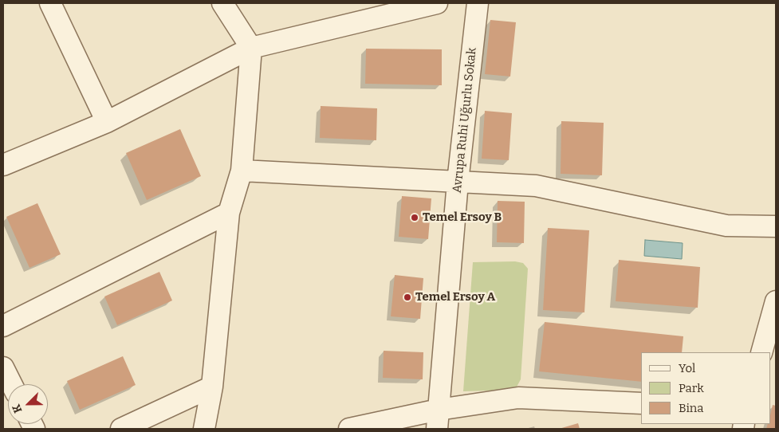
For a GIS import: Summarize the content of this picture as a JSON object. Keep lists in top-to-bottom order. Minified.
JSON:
{"streets":{"street":["Avrupa Ruhi Uğurlu Sokak"]},"places":["Temel Ersoy B","Temel Ersoy A"],"legend":["Yol","Park","Bina"],"north":"bottom left"}
